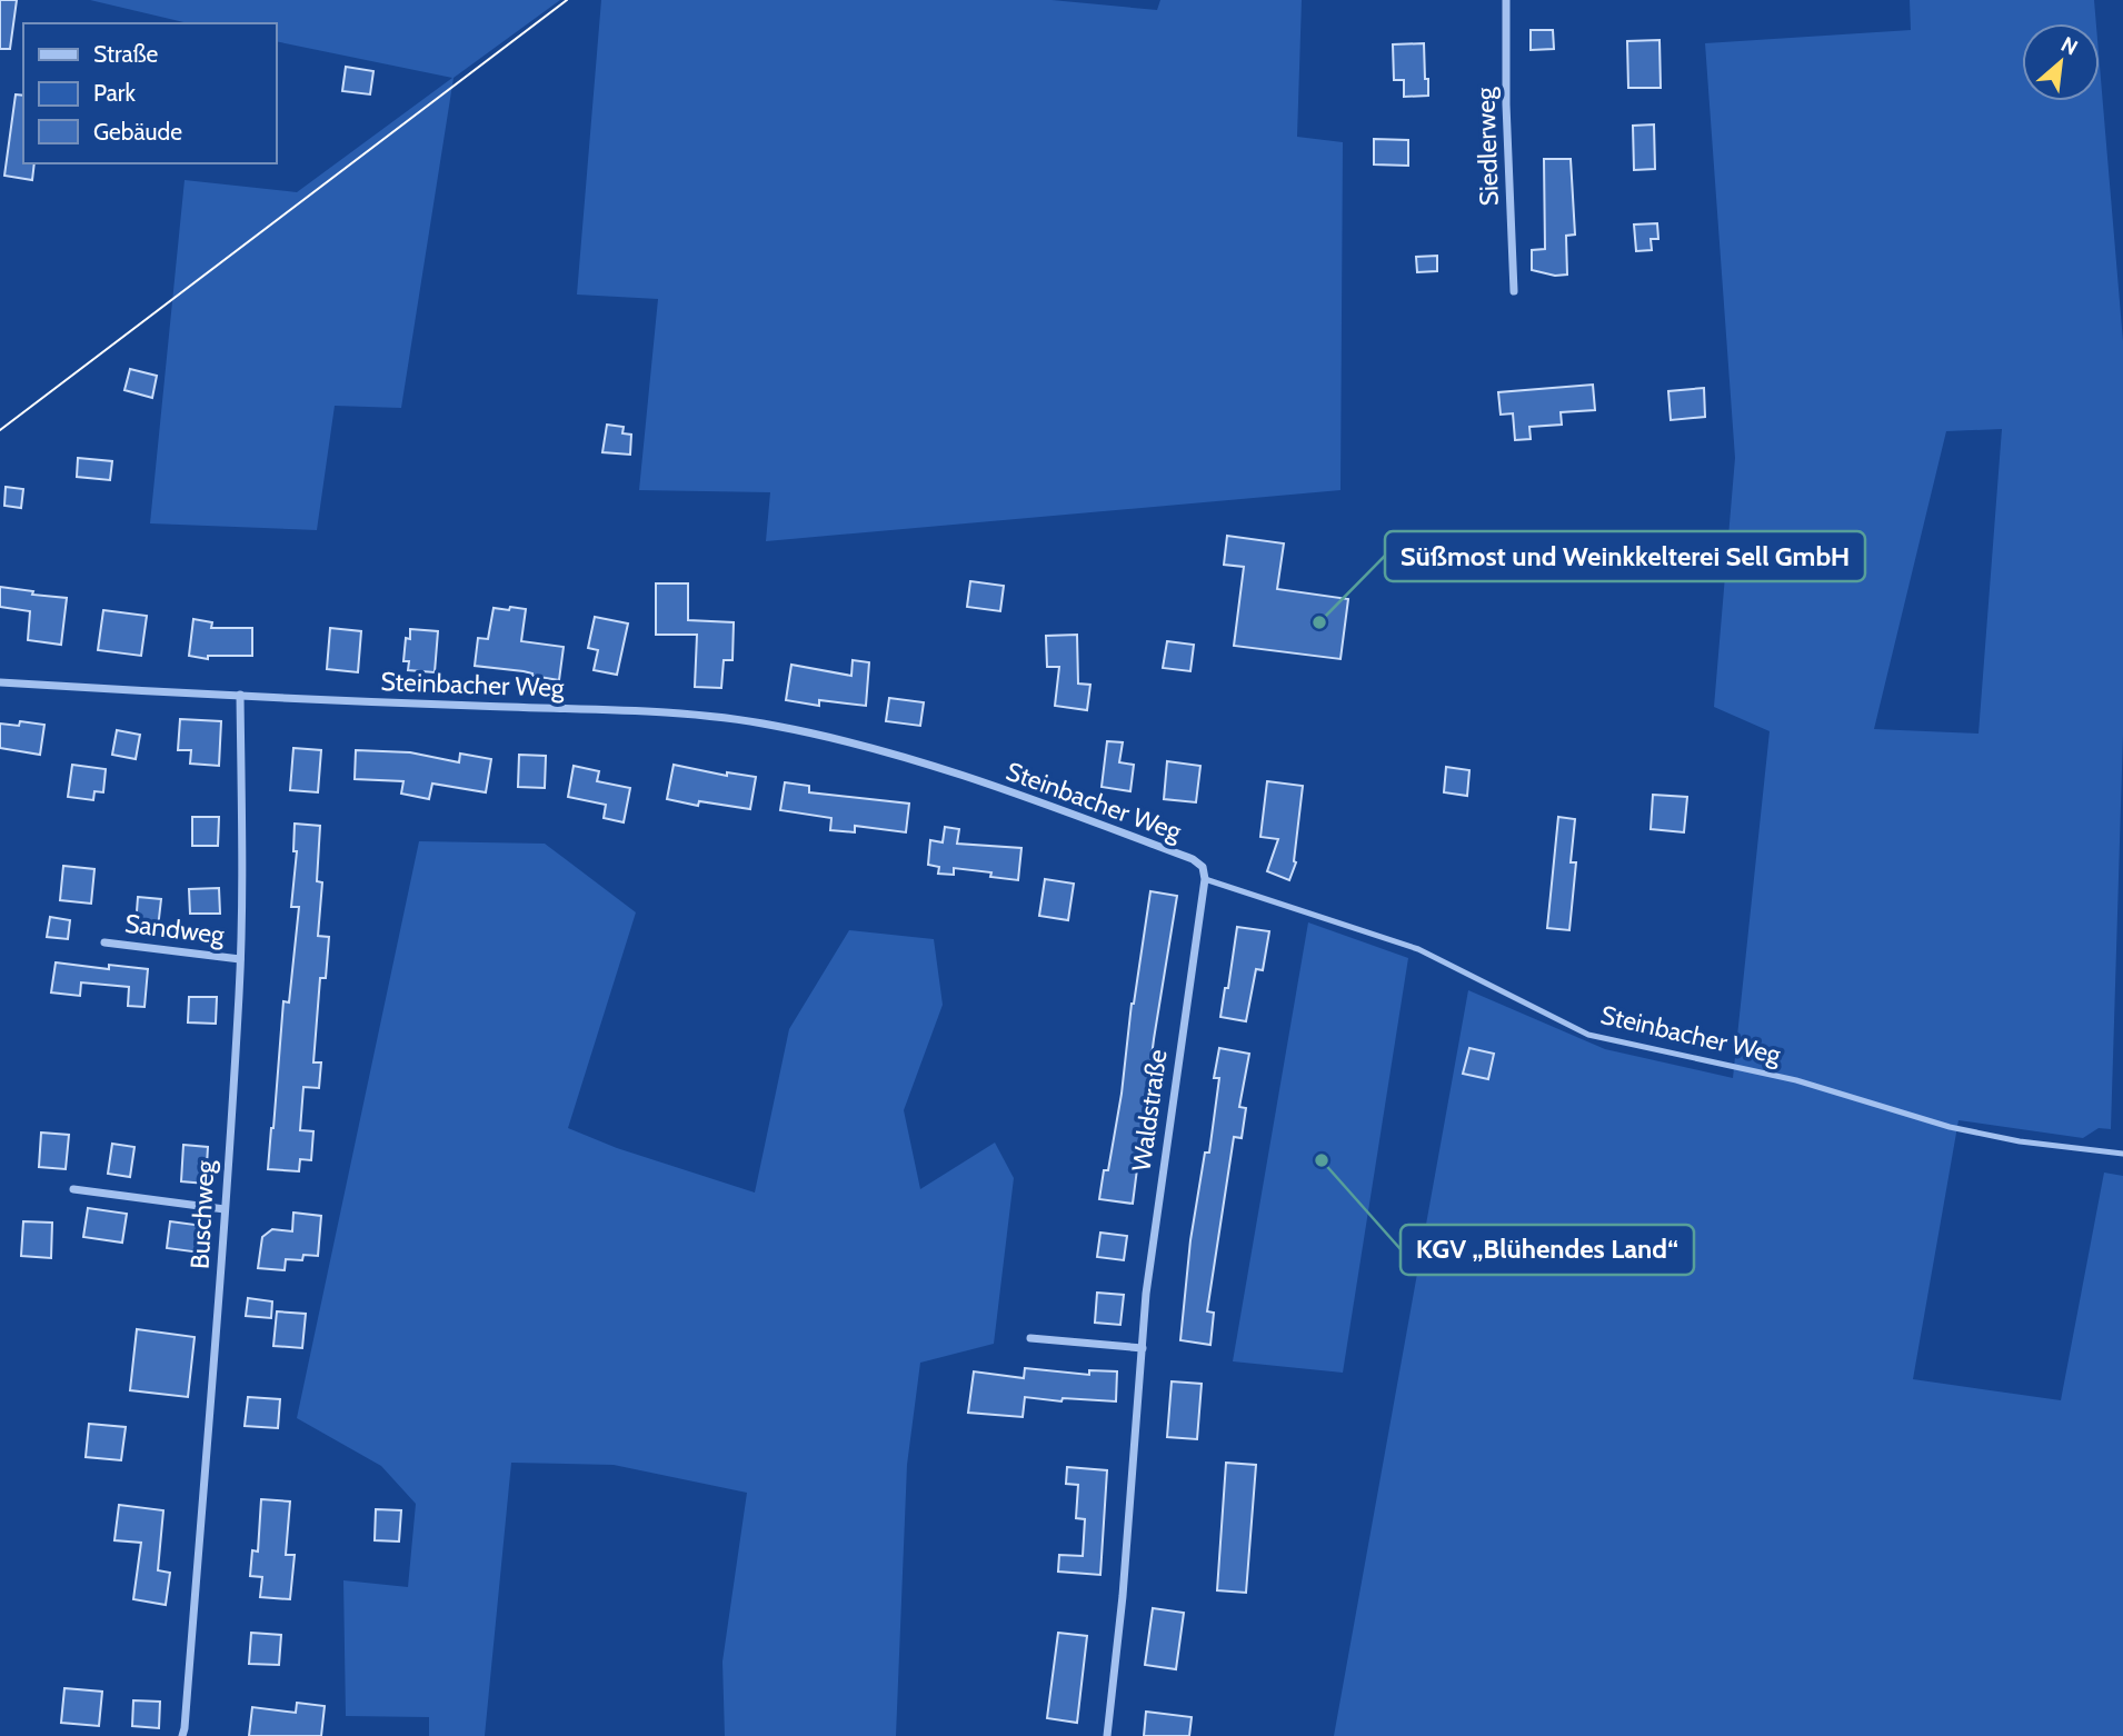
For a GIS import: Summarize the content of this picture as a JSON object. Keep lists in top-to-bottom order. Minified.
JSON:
{"streets":{"street":["Siedlerweg","Steinbacher Weg","Sandweg","Waldstraße","Buschweg"]},"crossings":[["Steinbacher Weg","Waldstraße"],["Steinbacher Weg","Buschweg"],["Sandweg","Buschweg"]],"places":["Süßmost und Weinkkelterei Sell GmbH","KGV „Blühendes Land“"],"legend":["Straße","Park","Gebäude"],"north":"top right"}
